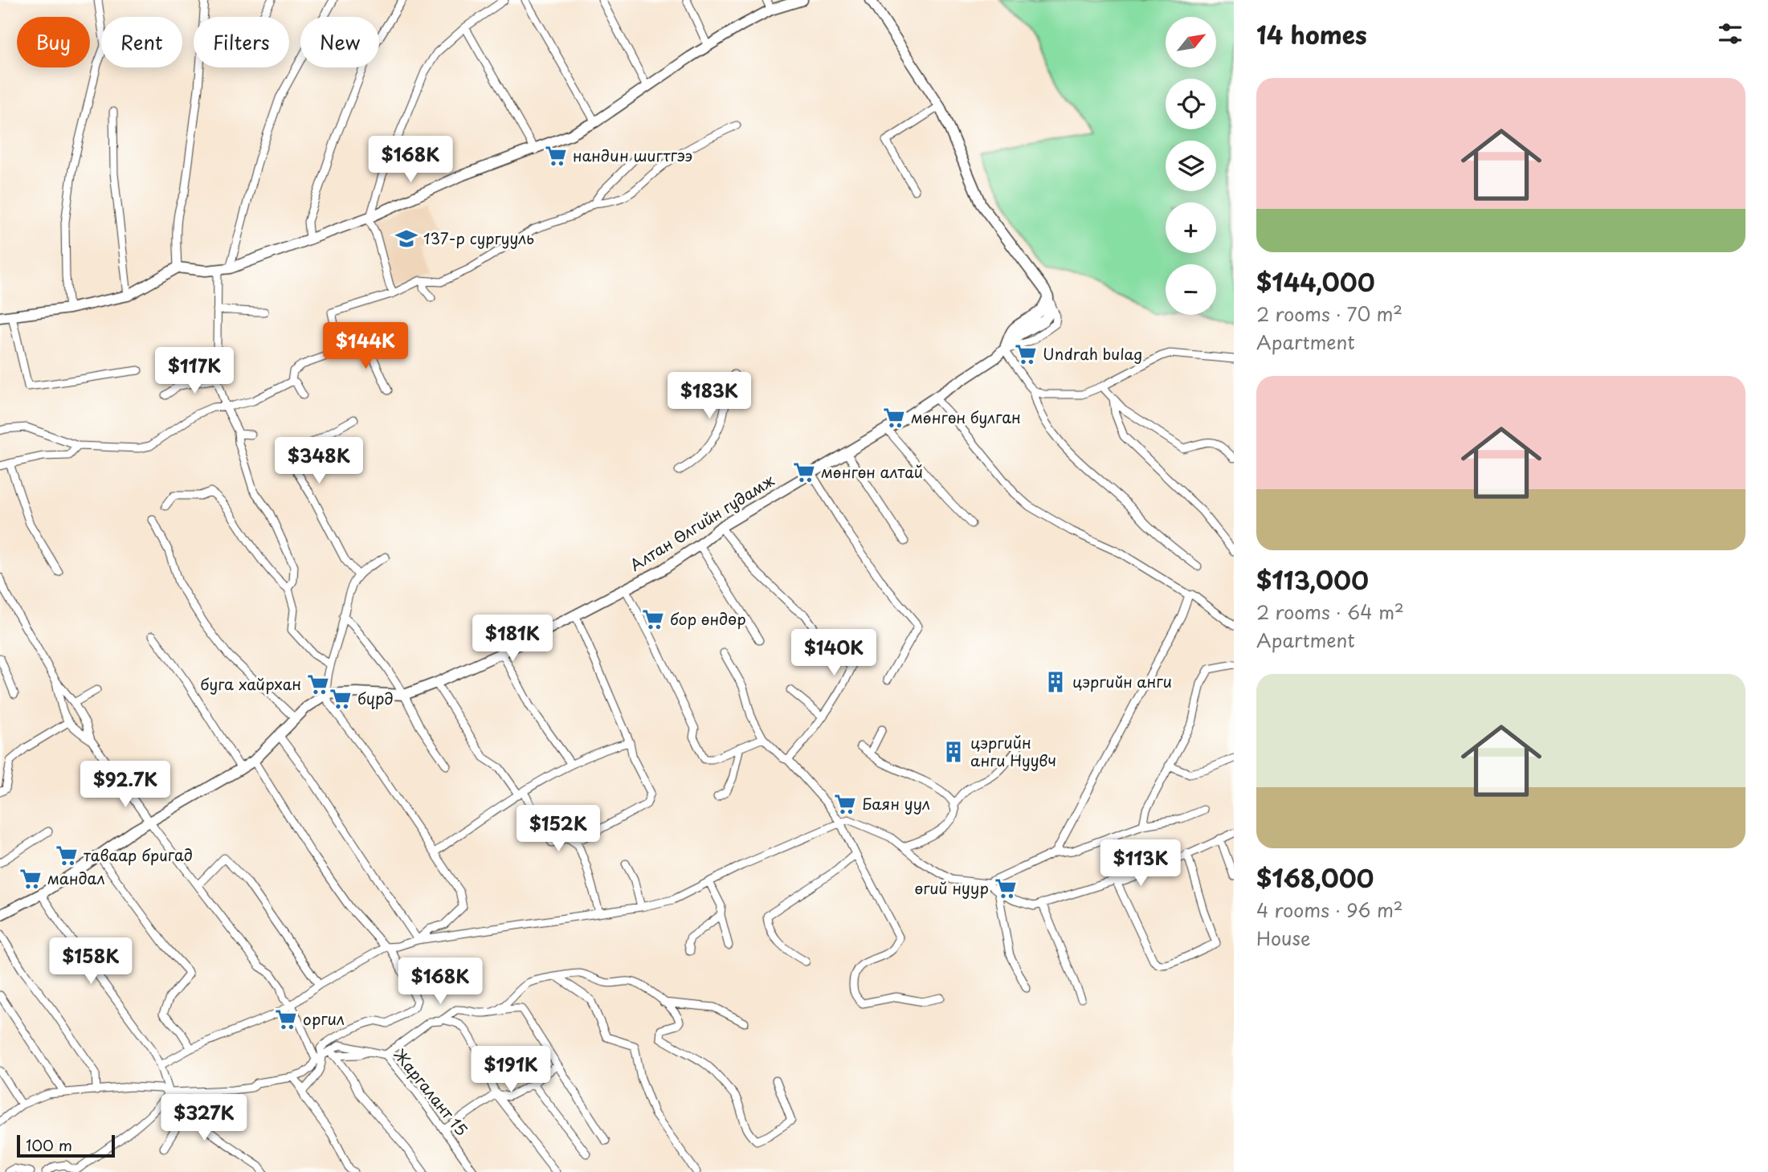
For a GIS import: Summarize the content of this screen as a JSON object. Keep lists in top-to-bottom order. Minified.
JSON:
{"streets":{"main road":["Алтан Өлгийн гудамж"],"street":["Жаргалант 15"]},"places":{"supermarket":["нандин шигтгээ","Undrah bulag","мөнгөн булган","мөнгөн алтай","бор өндөр","буга хайрхан","бүрд","Баян уул","таваар бригад","мандал","өгий нуур","оргил"],"school or university":["137-р сургууль"],"building":["цэргийн анги","цэргийн анги Нуувч"]},"scale_bar":"100 m","north":"top right","page":{"heading":"14 homes","map_buttons":["+","−"],"chip":["Buy","Rent","Filters","New"],"list":[{"name":"$144,000","note":"2 rooms · 70 m² · Apartment"},{"name":"$113,000","note":"2 rooms · 64 m² · Apartment"},{"name":"$168,000","note":"4 rooms · 96 m² · House"}],"price":["$168K","$144K","$117K","$183K","$348K","$181K","$140K","$92.7K","$152K","$113K","$158K","$168K","$191K","$327K"],"scale":"100 m"}}
